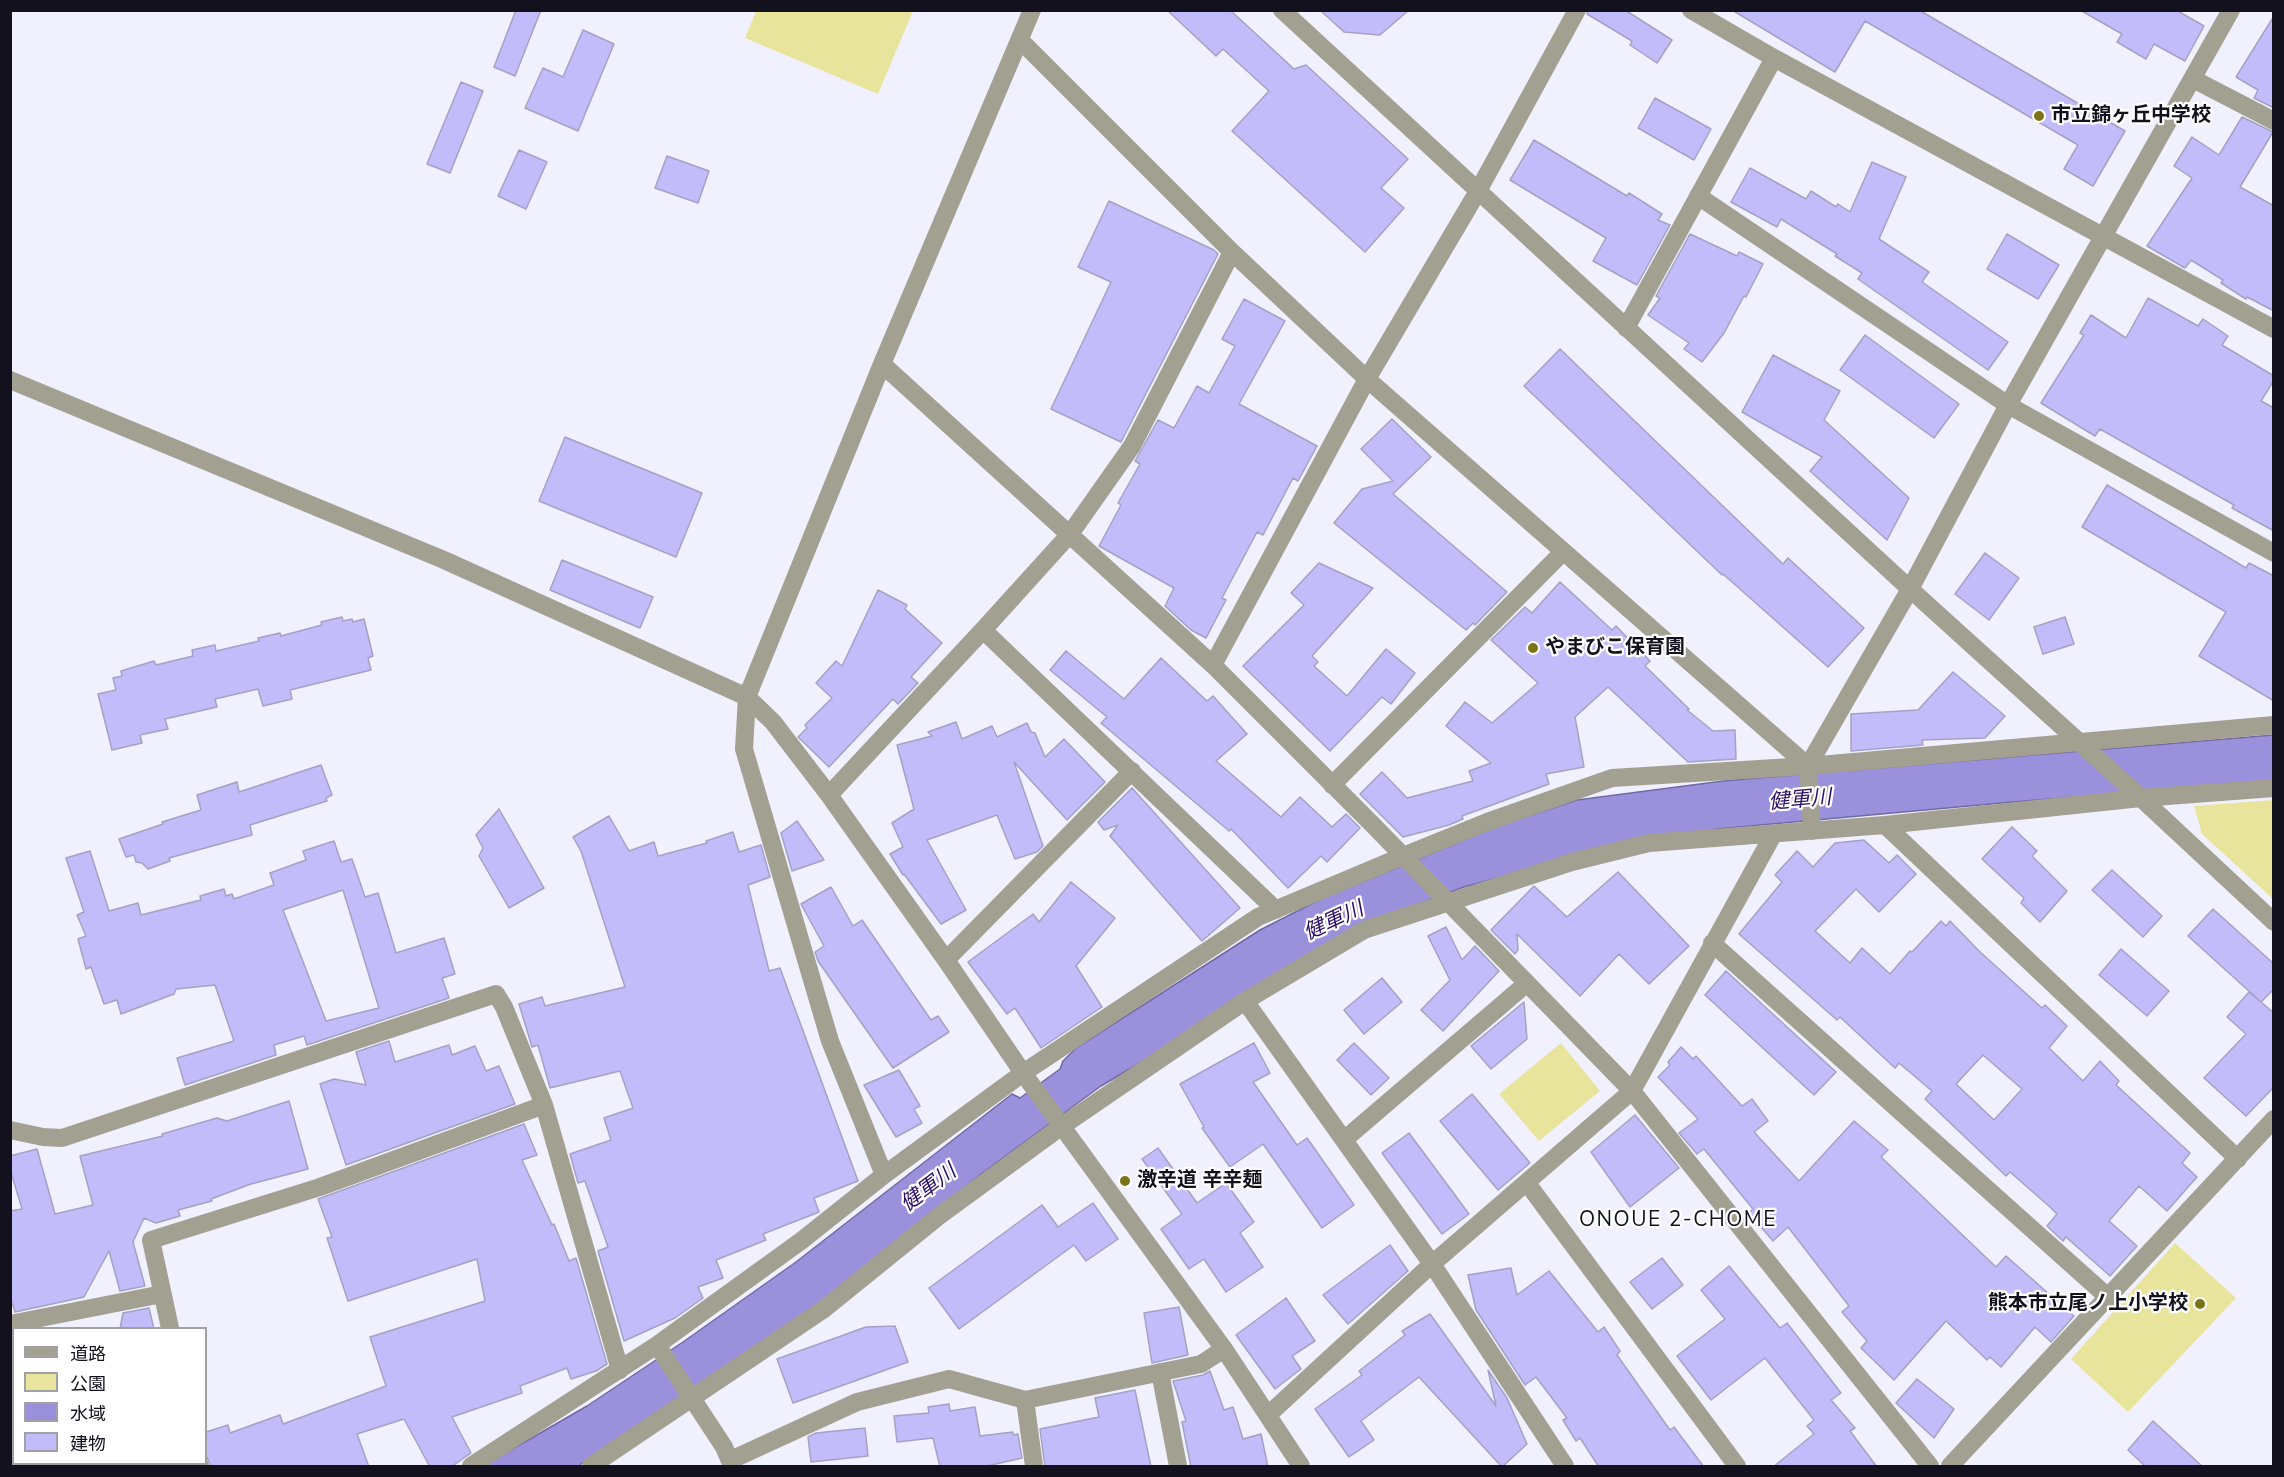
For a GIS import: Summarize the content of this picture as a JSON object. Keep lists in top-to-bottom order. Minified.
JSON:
{"districts":["ONOUE 2-CHOME"],"water":["健軍川"],"places":["市立錦ヶ丘中学校","やまびこ保育園","激辛道 辛辛麺","熊本市立尾ノ上小学校"],"legend":["道路","公園","水域","建物"]}
